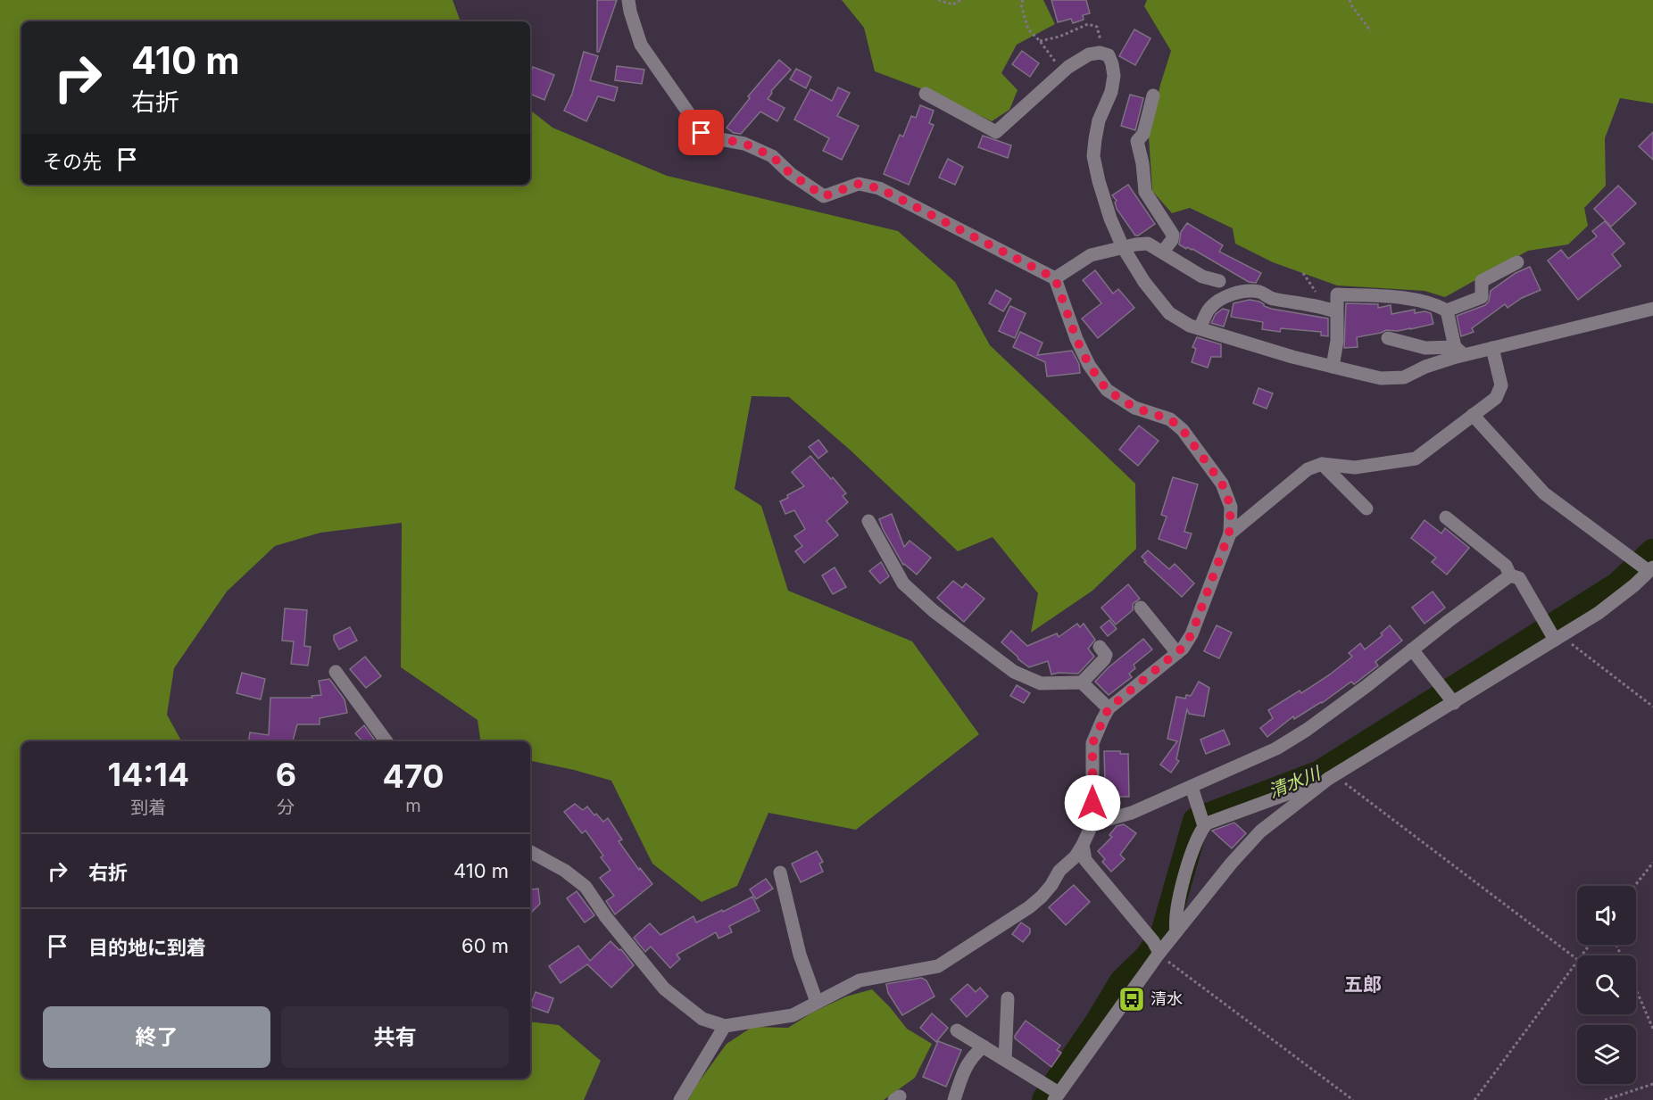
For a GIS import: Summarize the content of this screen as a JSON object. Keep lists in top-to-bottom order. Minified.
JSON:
{"districts":["五郎"],"water":["清水川"],"places":{"bus stop":["清水"]},"page":{"turn":["410 m","右折"],"then":"その先","eta":["14:14","到着","6","分","470","m"],"list":[{"name":"右折","value":"410 m"},{"name":"目的地に到着","value":"60 m"}],"buttons":["終了","共有"]}}
